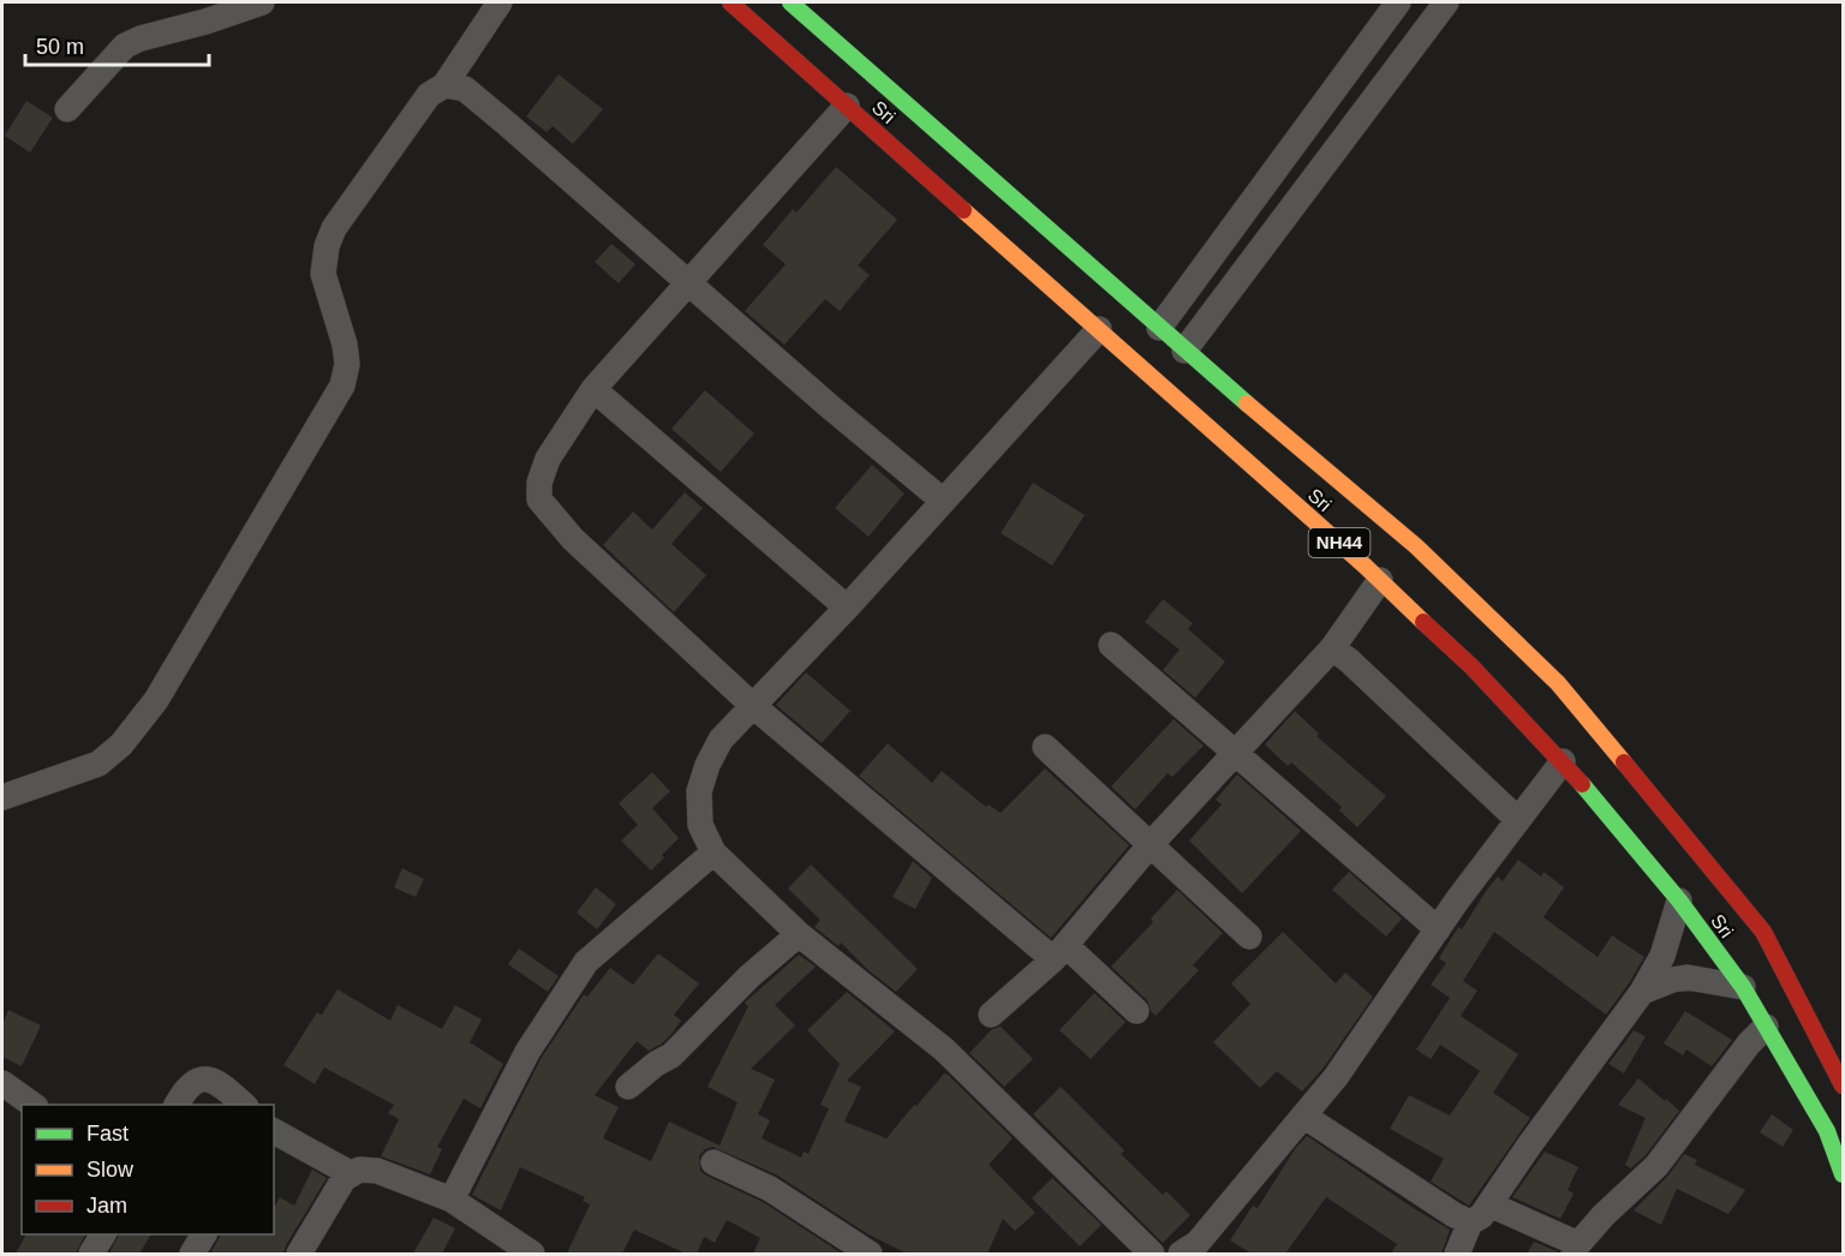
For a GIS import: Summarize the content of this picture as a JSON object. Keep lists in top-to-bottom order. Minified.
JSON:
{"streets":{"highway":["Sri","NH44"]},"legend":["Fast","Slow","Jam"],"scale_bar":"50 m"}
